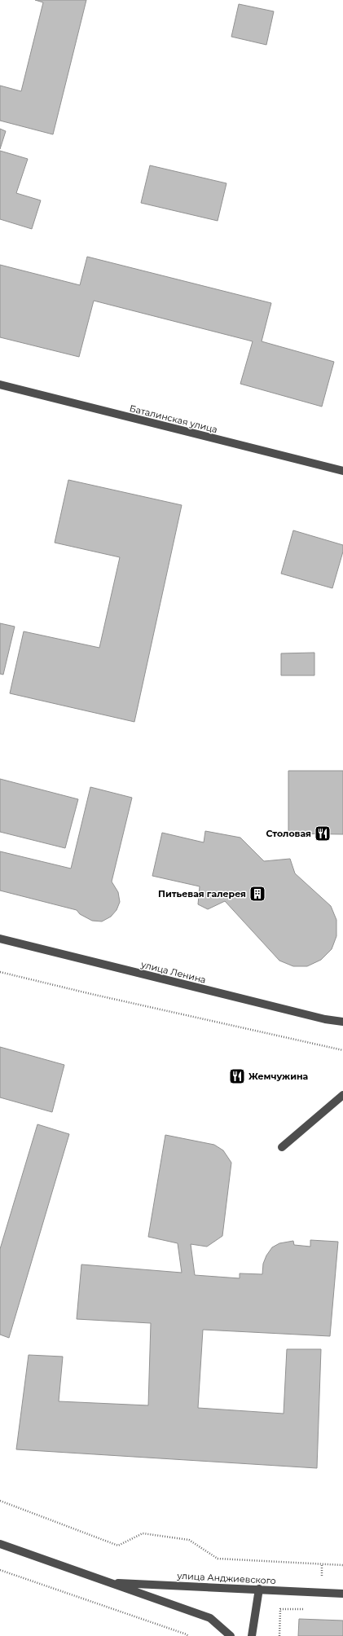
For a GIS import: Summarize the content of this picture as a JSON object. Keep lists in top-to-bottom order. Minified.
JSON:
{"streets":{"street":["Баталинская улица","улица Ленина","улица Анджиевского"]},"places":{"restaurant":["Столовая","Жемчужина"],"building":["Питьевая галерея"]}}
